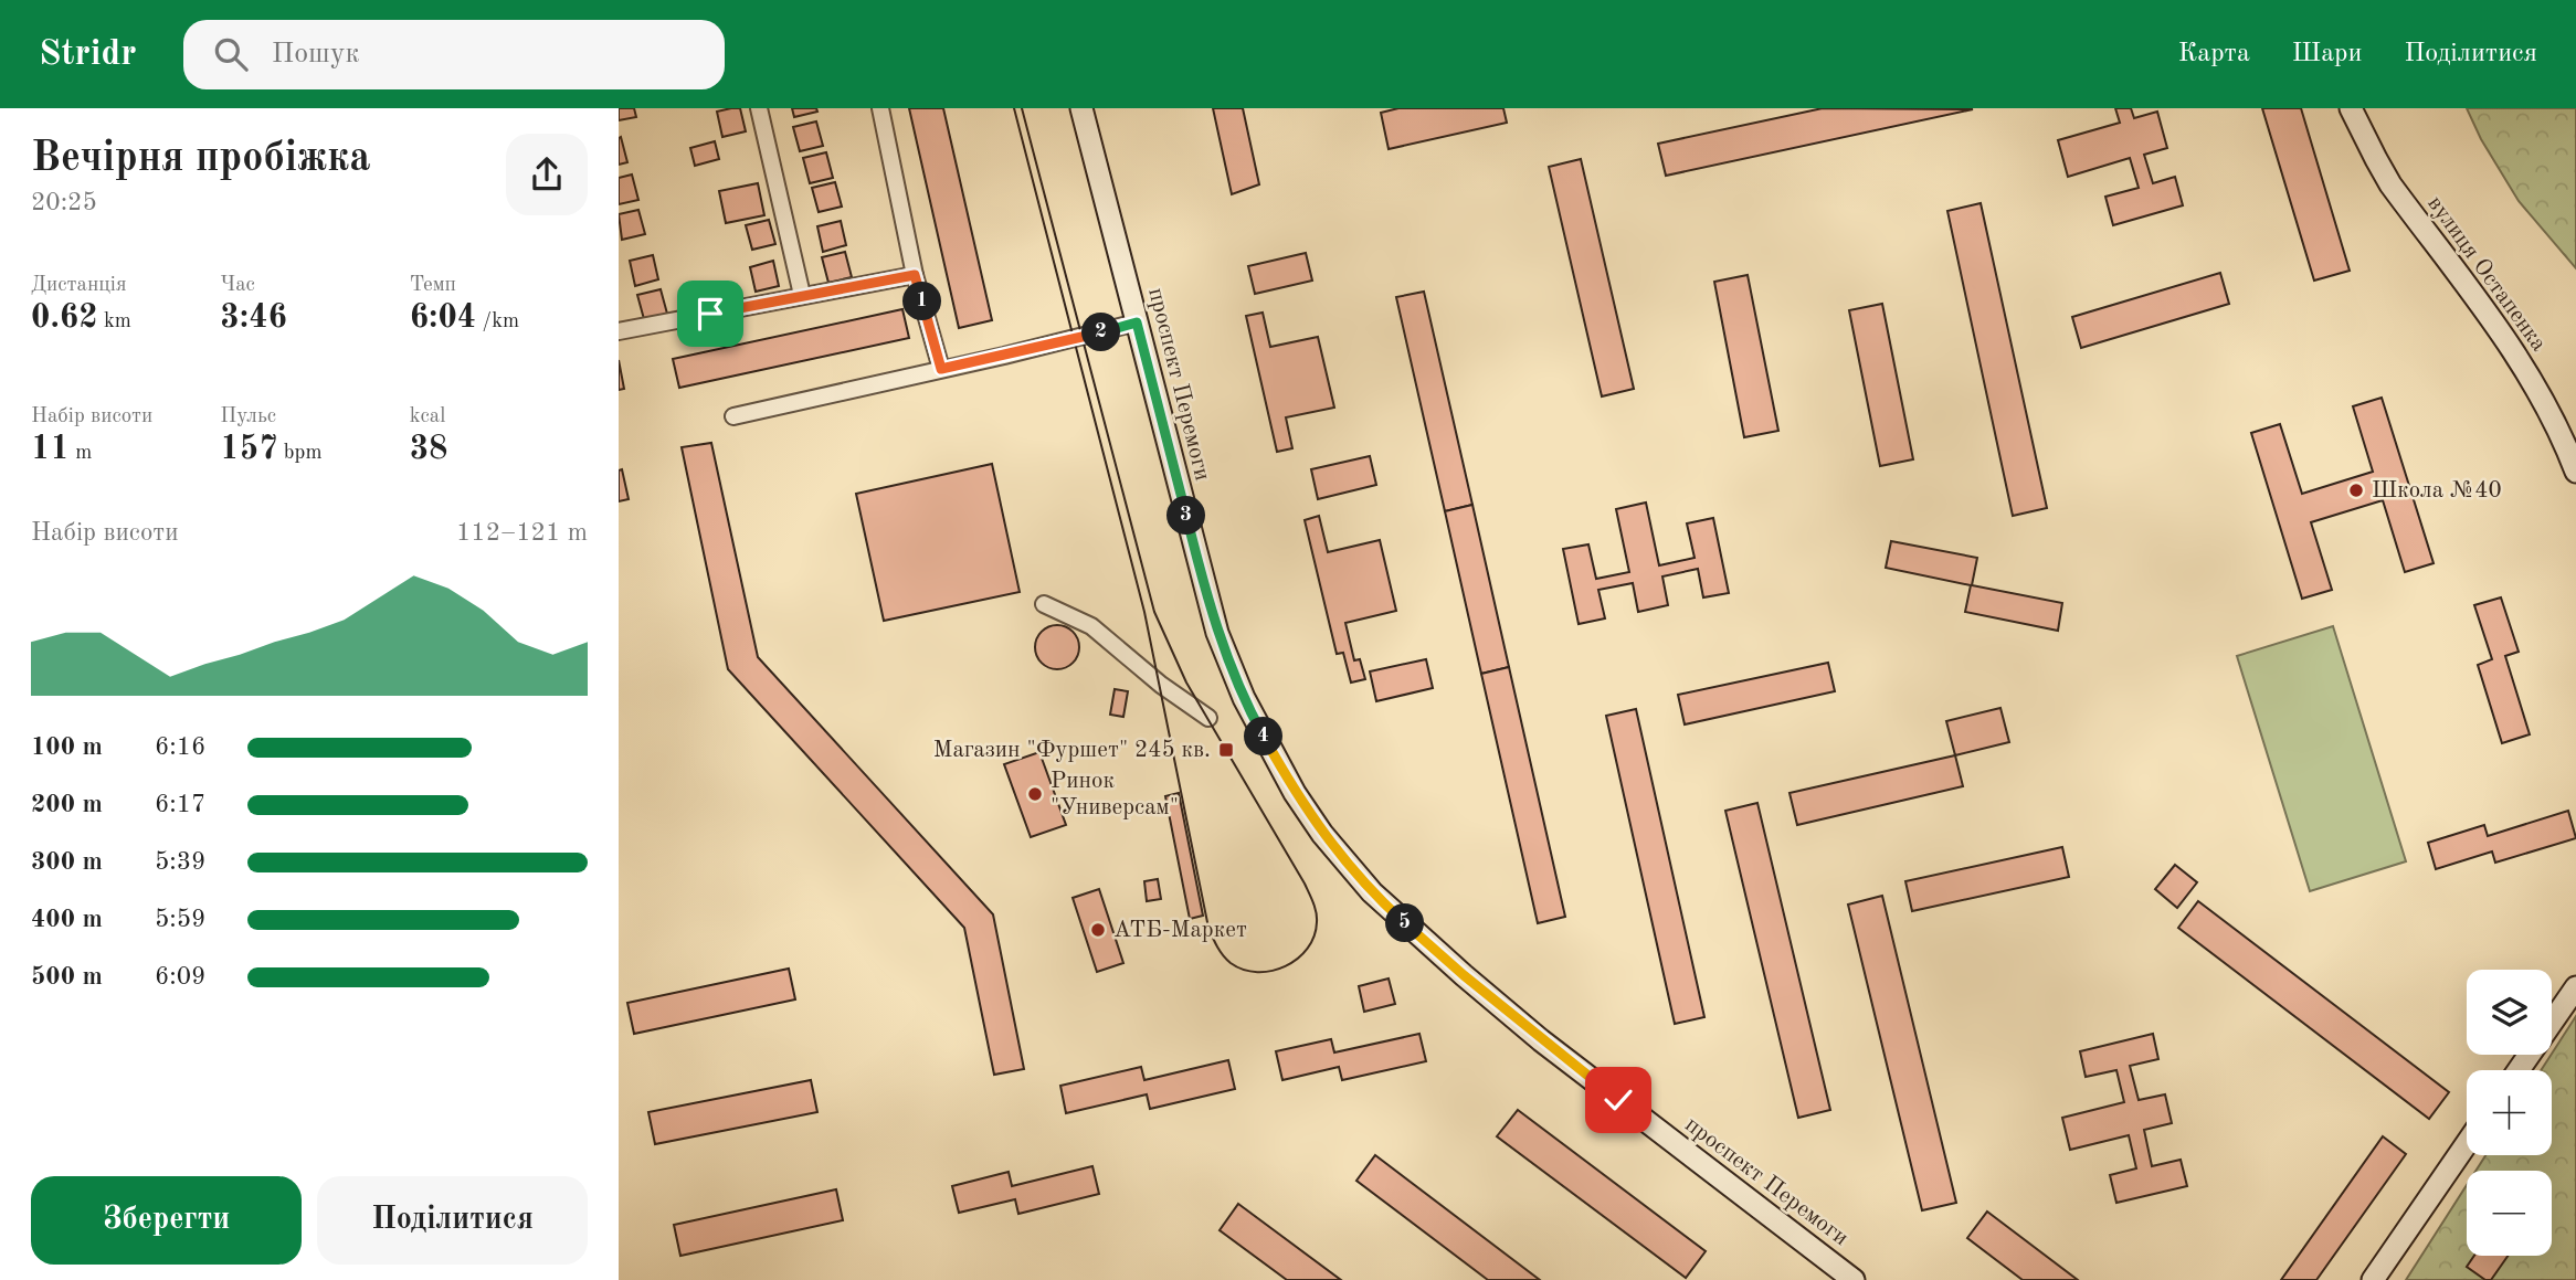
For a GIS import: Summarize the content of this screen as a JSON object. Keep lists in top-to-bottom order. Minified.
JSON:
{"streets":{"main road":["вулиця Остапенка","проспект Перемоги"]},"places":{"other":["Школа №40","Ринок \"Универсам\"","АТБ-Маркет"],"transit":["Магазин \"Фуршет\" 245 кв."]},"page":{"header":"Stridr","search":"Пошук","nav":["Карта","Шари","Поділитися"],"heading":["Вечірня пробіжка","20:25"],"stats":[["Дистанція","0.62 km"],["Час","3:46"],["Темп","6:04 /km"],["Набір висоти","11 m"],["Пульс","157 bpm"],["kcal","38"]],"pins":["1","2","3","4","5"],"chart":["Набір висоти","112–121 m"],"list":[{"name":"100 m","note":"6:16"},{"name":"200 m","note":"6:17"},{"name":"300 m","note":"5:39"},{"name":"400 m","note":"5:59"},{"name":"500 m","note":"6:09"}],"map_buttons":["+","−"],"buttons":["Зберегти","Поділитися"]}}
